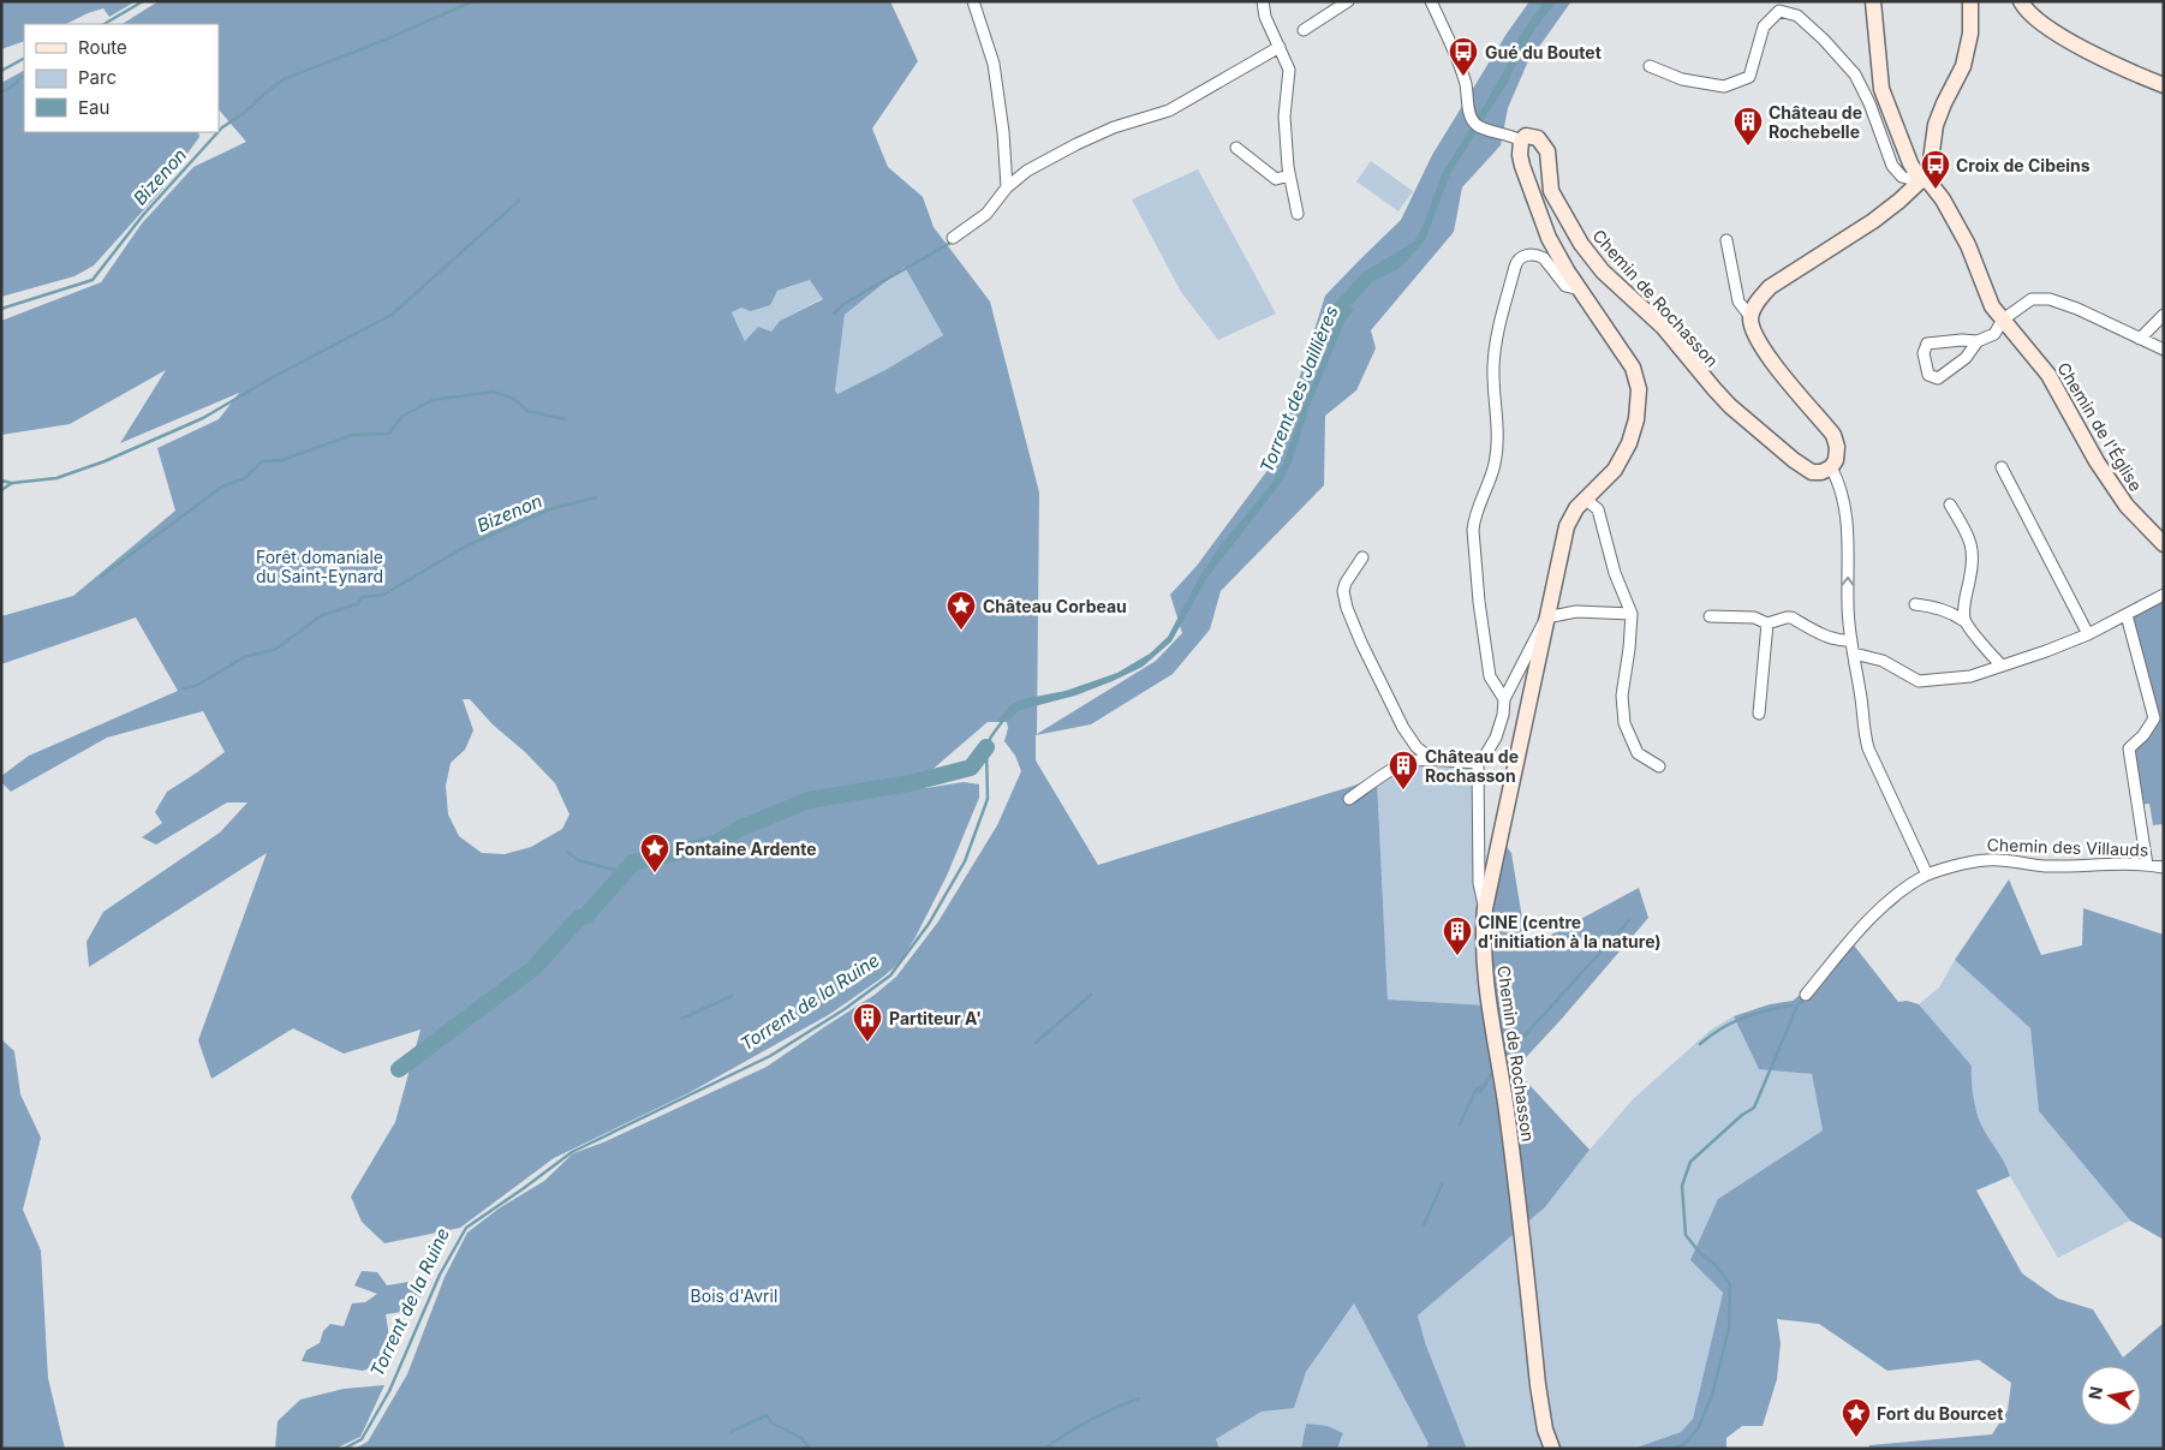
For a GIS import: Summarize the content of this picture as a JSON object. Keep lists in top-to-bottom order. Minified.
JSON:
{"streets":{"street":["Chemin de Rochasson","Chemin de l'Église","Chemin des Villauds"]},"water":["Bizenon","Torrent des Jaillières","Torrent de la Ruine"],"parks":["Forêt domaniale du Saint-Eynard","Bois d'Avril"],"places":{"bus stop":["Gué du Boutet","Croix de Cibeins"],"building":["Château de Rochebelle","Château de Rochasson","CINE (centre d'initiation à la nature)","Partiteur A'"],"place":["Château Corbeau","Fontaine Ardente","Fort du Bourcet"]},"legend":["Route","Parc","Eau"],"north":"left"}
